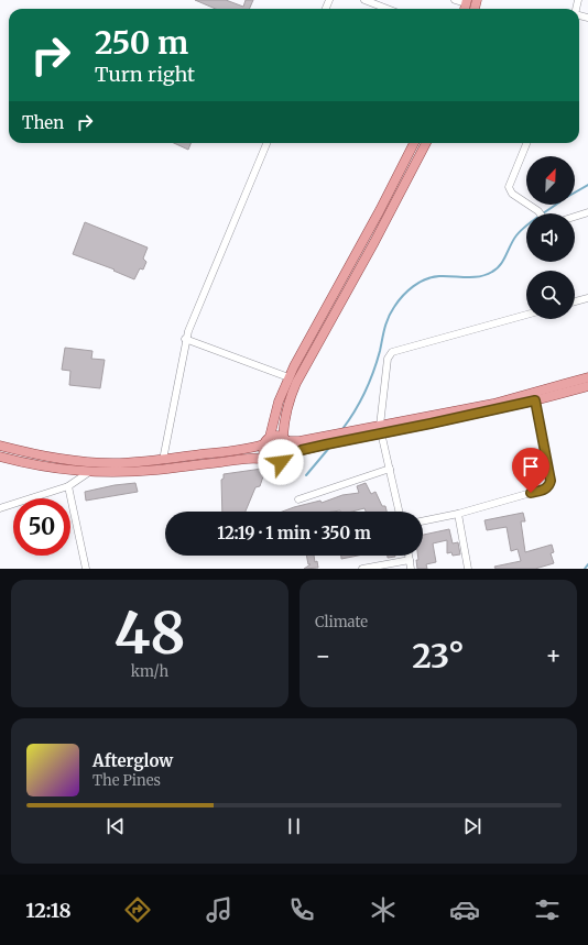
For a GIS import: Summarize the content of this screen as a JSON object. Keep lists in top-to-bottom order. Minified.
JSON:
{"north":"top right","page":{"turn":["250 m","Turn right"],"then":"Then","limit":"50","trip":"12:19 · 1 min · 350 m","tile":[["48","km/h"],"Climate"],"heat":["−","23°","+"],"song":["Afterglow","The Pines"],"tabs":"12:18"}}
